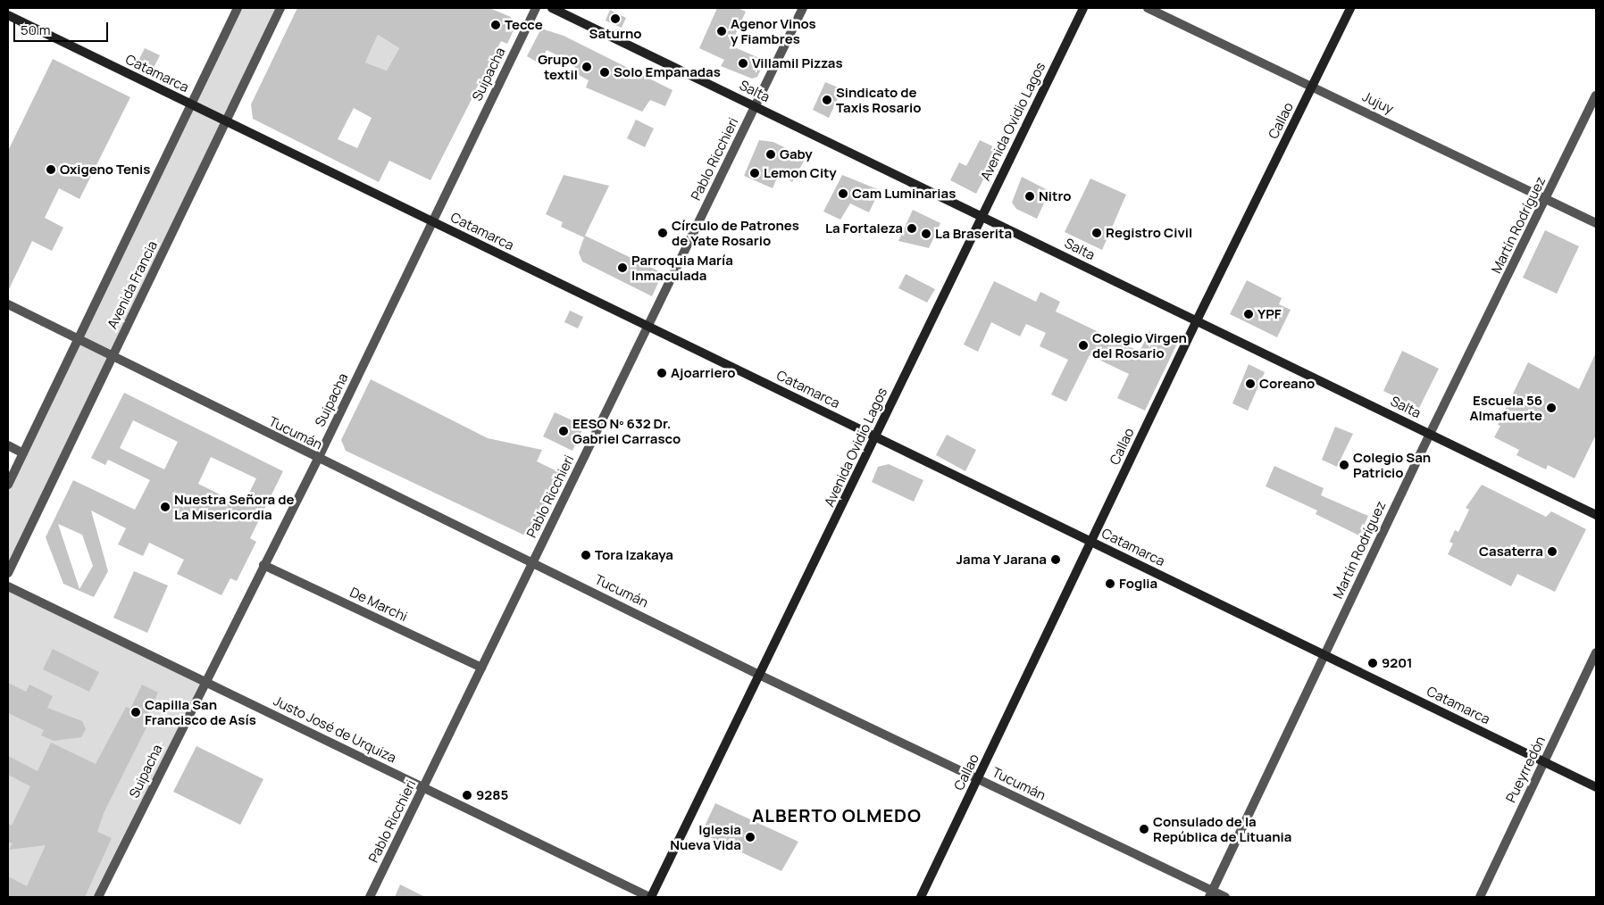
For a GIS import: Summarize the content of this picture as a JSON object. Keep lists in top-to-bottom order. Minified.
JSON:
{"streets":{"main road":["Catamarca","Salta","Callao","Avenida Ovidio Lagos"],"street":["Suipacha","Jujuy","Pablo Ricchieri","Martín Rodríguez","Avenida Francia","Tucumán","De Marchi","Justo José de Urquiza","Pueyrredón"]},"crossings":[["Catamarca","Suipacha"],["Catamarca","Callao"],["Catamarca","Avenida Ovidio Lagos"],["Catamarca","Pablo Ricchieri"],["Catamarca","Martín Rodríguez"],["Catamarca","Avenida Francia"],["Catamarca","Pueyrredón"],["Suipacha","Tucumán"],["Suipacha","De Marchi"],["Suipacha","Justo José de Urquiza"],["Salta","Callao"],["Salta","Avenida Ovidio Lagos"],["Salta","Pablo Ricchieri"],["Salta","Martín Rodríguez"],["Jujuy","Callao"],["Jujuy","Martín Rodríguez"],["Callao","Tucumán"],["Avenida Ovidio Lagos","Tucumán"],["Avenida Ovidio Lagos","Justo José de Urquiza"],["Pablo Ricchieri","Tucumán"],["Pablo Ricchieri","De Marchi"],["Pablo Ricchieri","Justo José de Urquiza"],["Martín Rodríguez","Tucumán"],["Avenida Francia","Tucumán"]],"districts":["ALBERTO OLMEDO"],"places":["Saturno","Tecce","Agenor Vinos y Fiambres","Villamil Pizzas","Grupo textil","Solo Empanadas","Sindicato de Taxis Rosario","Gaby","Oxigeno Tenis","Lemon City","Cam Luminarias","Nitro","La Fortaleza","Círculo de Patrones de Yate Rosario","Registro Civil","La Braserita","Parroquia María Inmaculada","YPF","Colegio Virgen del Rosario","Ajoarriero","Coreano","Escuela 56 Almafuerte","EESO Nº 632 Dr. Gabriel Carrasco","Colegio San Patricio","Nuestra Señora de La Misericordia","Casaterra","Tora Izakaya","Jama Y Jarana","Foglia","9201","Capilla San Francisco de Asís","9285","Consulado de la República de Lituania","Iglesia Nueva Vida"],"scale_bar":"50 m"}
